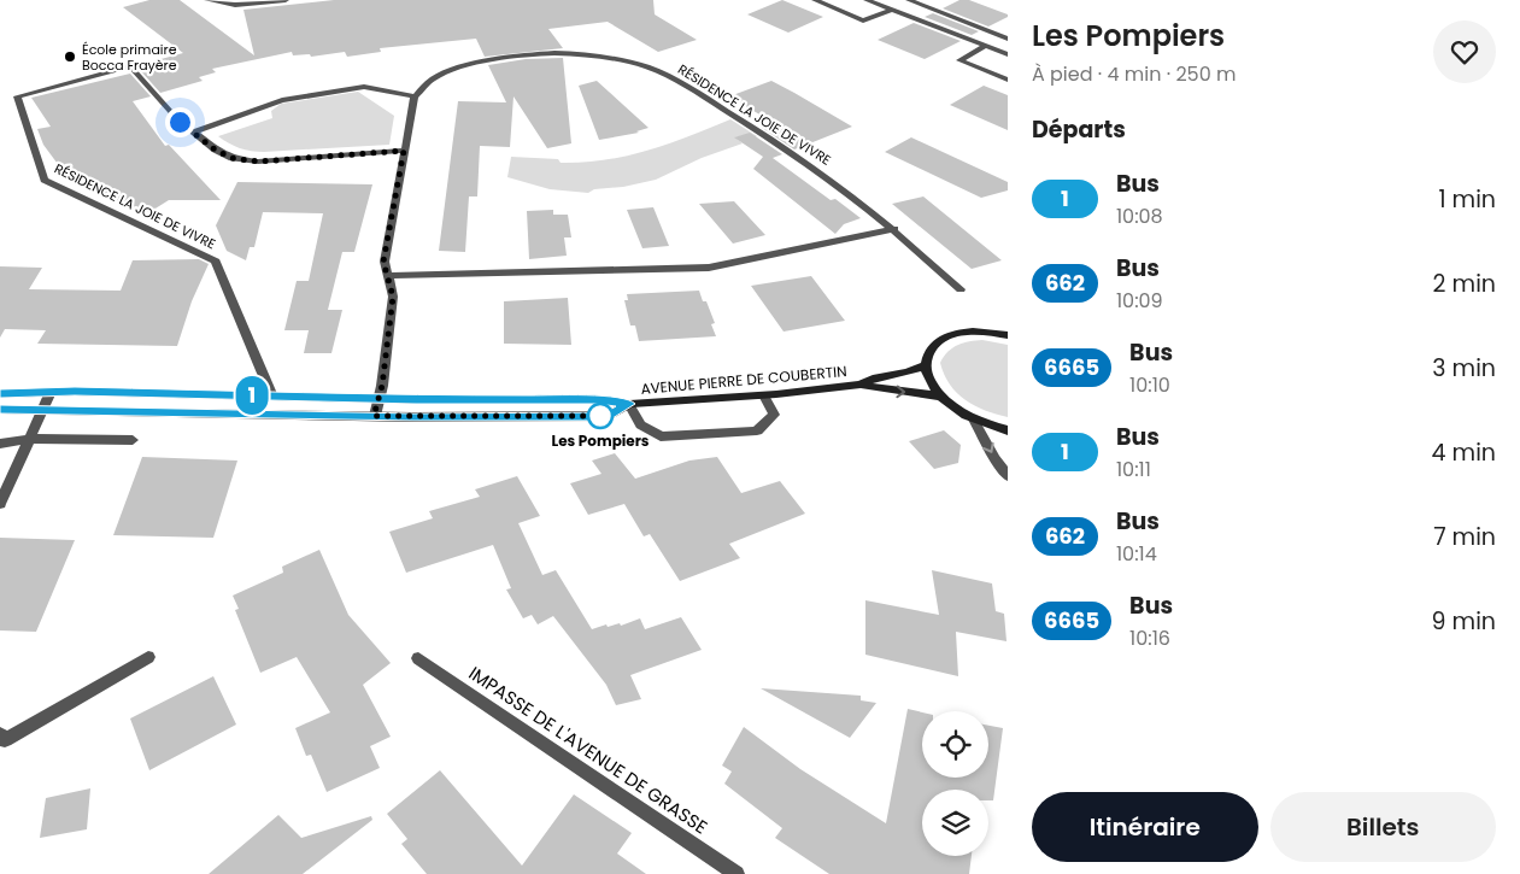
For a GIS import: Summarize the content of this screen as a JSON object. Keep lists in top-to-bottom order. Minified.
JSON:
{"streets":{"main road":["AVENUE PIERRE DE COUBERTIN"],"street":["RÉSIDENCE LA JOIE DE VIVRE","IMPASSE DE L'AVENUE DE GRASSE"]},"crossings":[["RÉSIDENCE LA JOIE DE VIVRE","AVENUE PIERRE DE COUBERTIN"]],"places":["École primaire Bocca Frayère","Les Pompiers"],"lines":["bus line 1"],"page":{"on_map":"1","heading":[["Les Pompiers","À pied · 4 min · 250 m"],"Départs"],"list":[{"mark":"1","name":"Bus","note":"10:08","value":"1 min"},{"mark":"662","name":"Bus","note":"10:09","value":"2 min"},{"mark":"6665","name":"Bus","note":"10:10","value":"3 min"},{"mark":"1","name":"Bus","note":"10:11","value":"4 min"},{"mark":"662","name":"Bus","note":"10:14","value":"7 min"},{"mark":"6665","name":"Bus","note":"10:16","value":"9 min"}],"buttons":["Itinéraire","Billets"]}}
